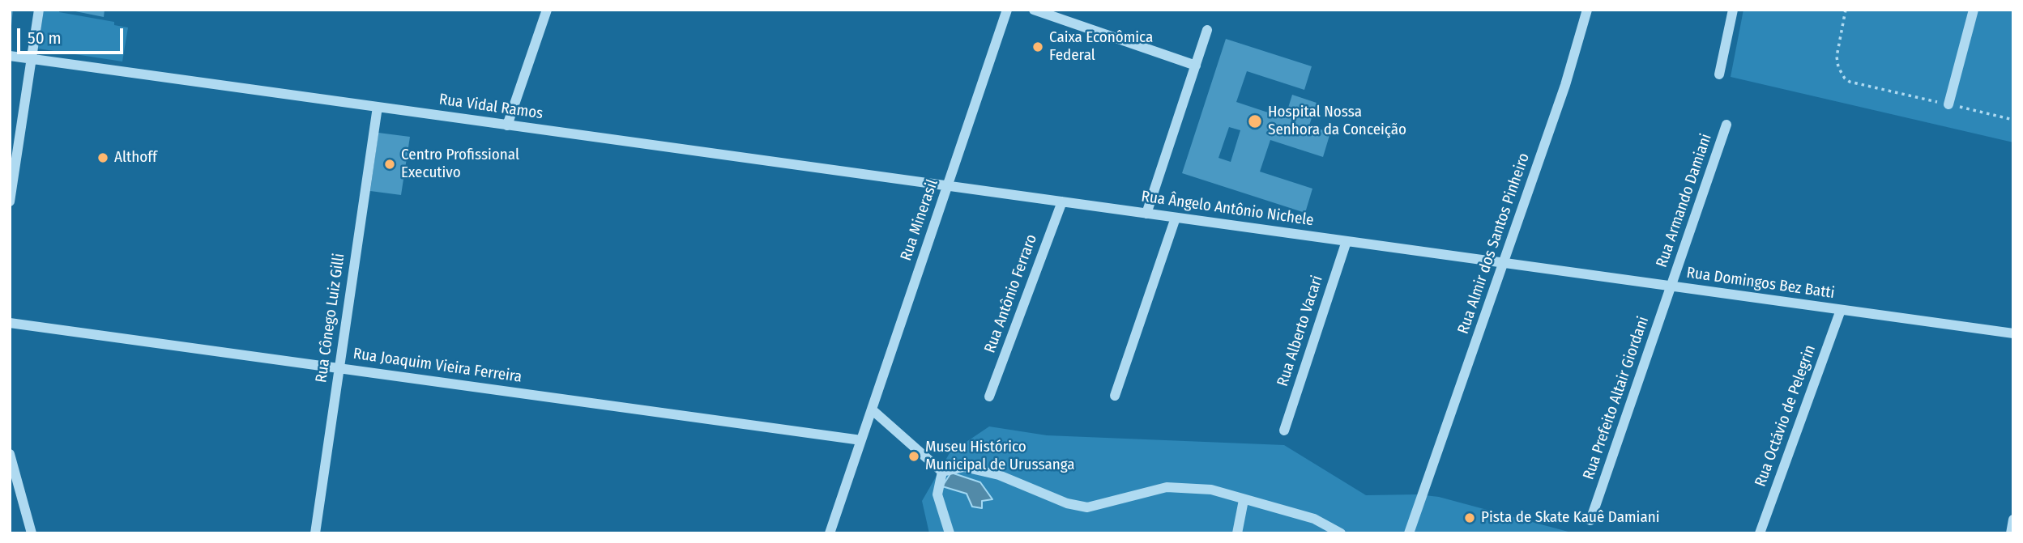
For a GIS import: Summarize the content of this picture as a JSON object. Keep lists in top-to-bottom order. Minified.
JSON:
{"streets":{"street":["Rua Vidal Ramos","Rua Armando Damiani","Rua Ângelo Antônio Nichele","Rua Minerasil","Rua Almir dos Santos Pinheiro","Rua Domingos Bez Batti","Rua Antônio Ferraro","Rua Cônego Luiz Gilli","Rua Alberto Vacari","Rua Joaquim Vieira Ferreira","Rua Prefeito Altair Giordani","Rua Octávio de Pelegrin"]},"crossings":[["Rua Vidal Ramos","Rua Ângelo Antônio Nichele"],["Rua Vidal Ramos","Rua Minerasil"],["Rua Vidal Ramos","Rua Cônego Luiz Gilli"],["Rua Armando Damiani","Rua Domingos Bez Batti"],["Rua Armando Damiani","Rua Prefeito Altair Giordani"],["Rua Ângelo Antônio Nichele","Rua Minerasil"],["Rua Ângelo Antônio Nichele","Rua Almir dos Santos Pinheiro"],["Rua Ângelo Antônio Nichele","Rua Domingos Bez Batti"],["Rua Ângelo Antônio Nichele","Rua Antônio Ferraro"],["Rua Ângelo Antônio Nichele","Rua Alberto Vacari"],["Rua Minerasil","Rua Joaquim Vieira Ferreira"],["Rua Almir dos Santos Pinheiro","Rua Domingos Bez Batti"],["Rua Domingos Bez Batti","Rua Prefeito Altair Giordani"],["Rua Domingos Bez Batti","Rua Octávio de Pelegrin"],["Rua Cônego Luiz Gilli","Rua Joaquim Vieira Ferreira"]],"places":["Caixa Econômica Federal","Hospital Nossa Senhora da Conceição","Althoff","Centro Profissional Executivo","Museu Histórico Municipal de Urussanga","Pista de Skate Kauê Damiani"],"scale_bar":"50 m"}
